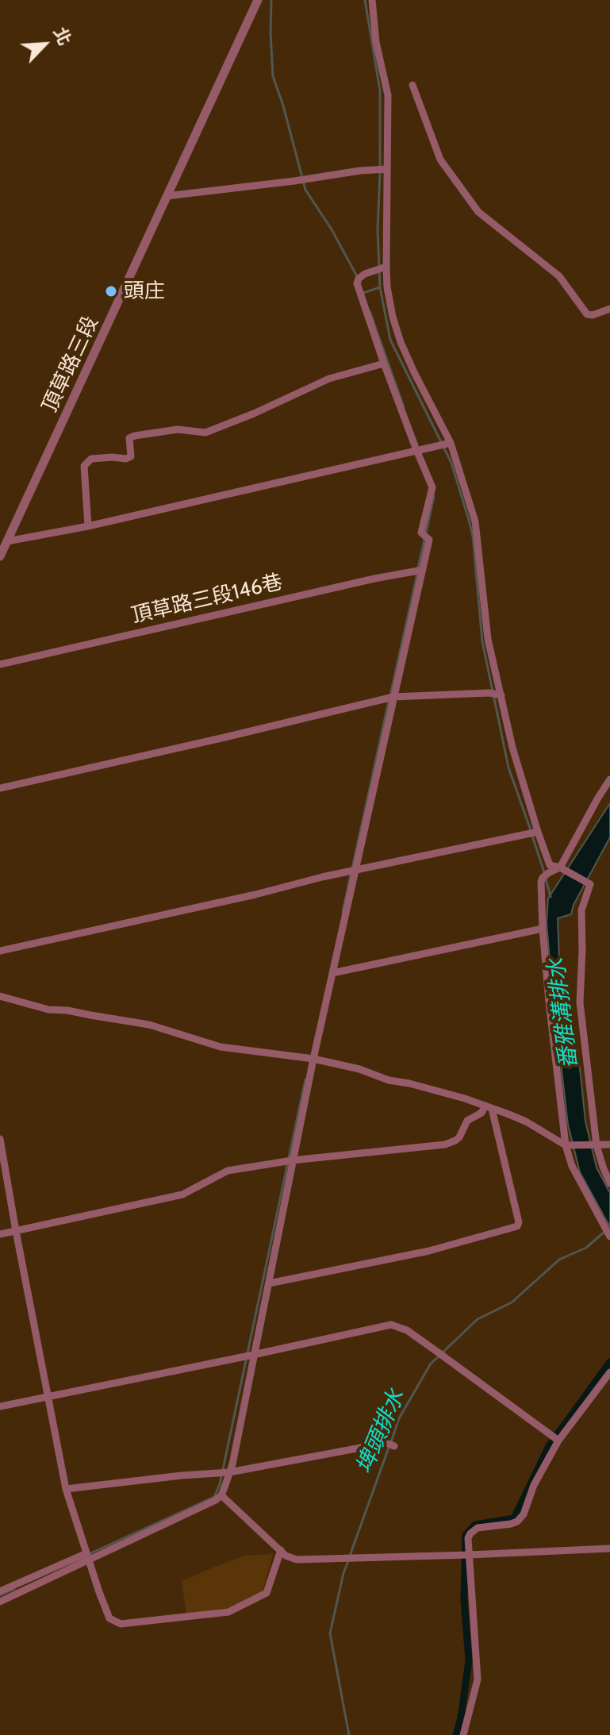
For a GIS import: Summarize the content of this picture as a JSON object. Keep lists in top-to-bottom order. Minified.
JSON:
{"streets":{"street":["頂草路三段","頂草路三段146巷"]},"water":["番雅溝排水","埤頭排水"],"places":["頭庄"],"north":"top right"}
